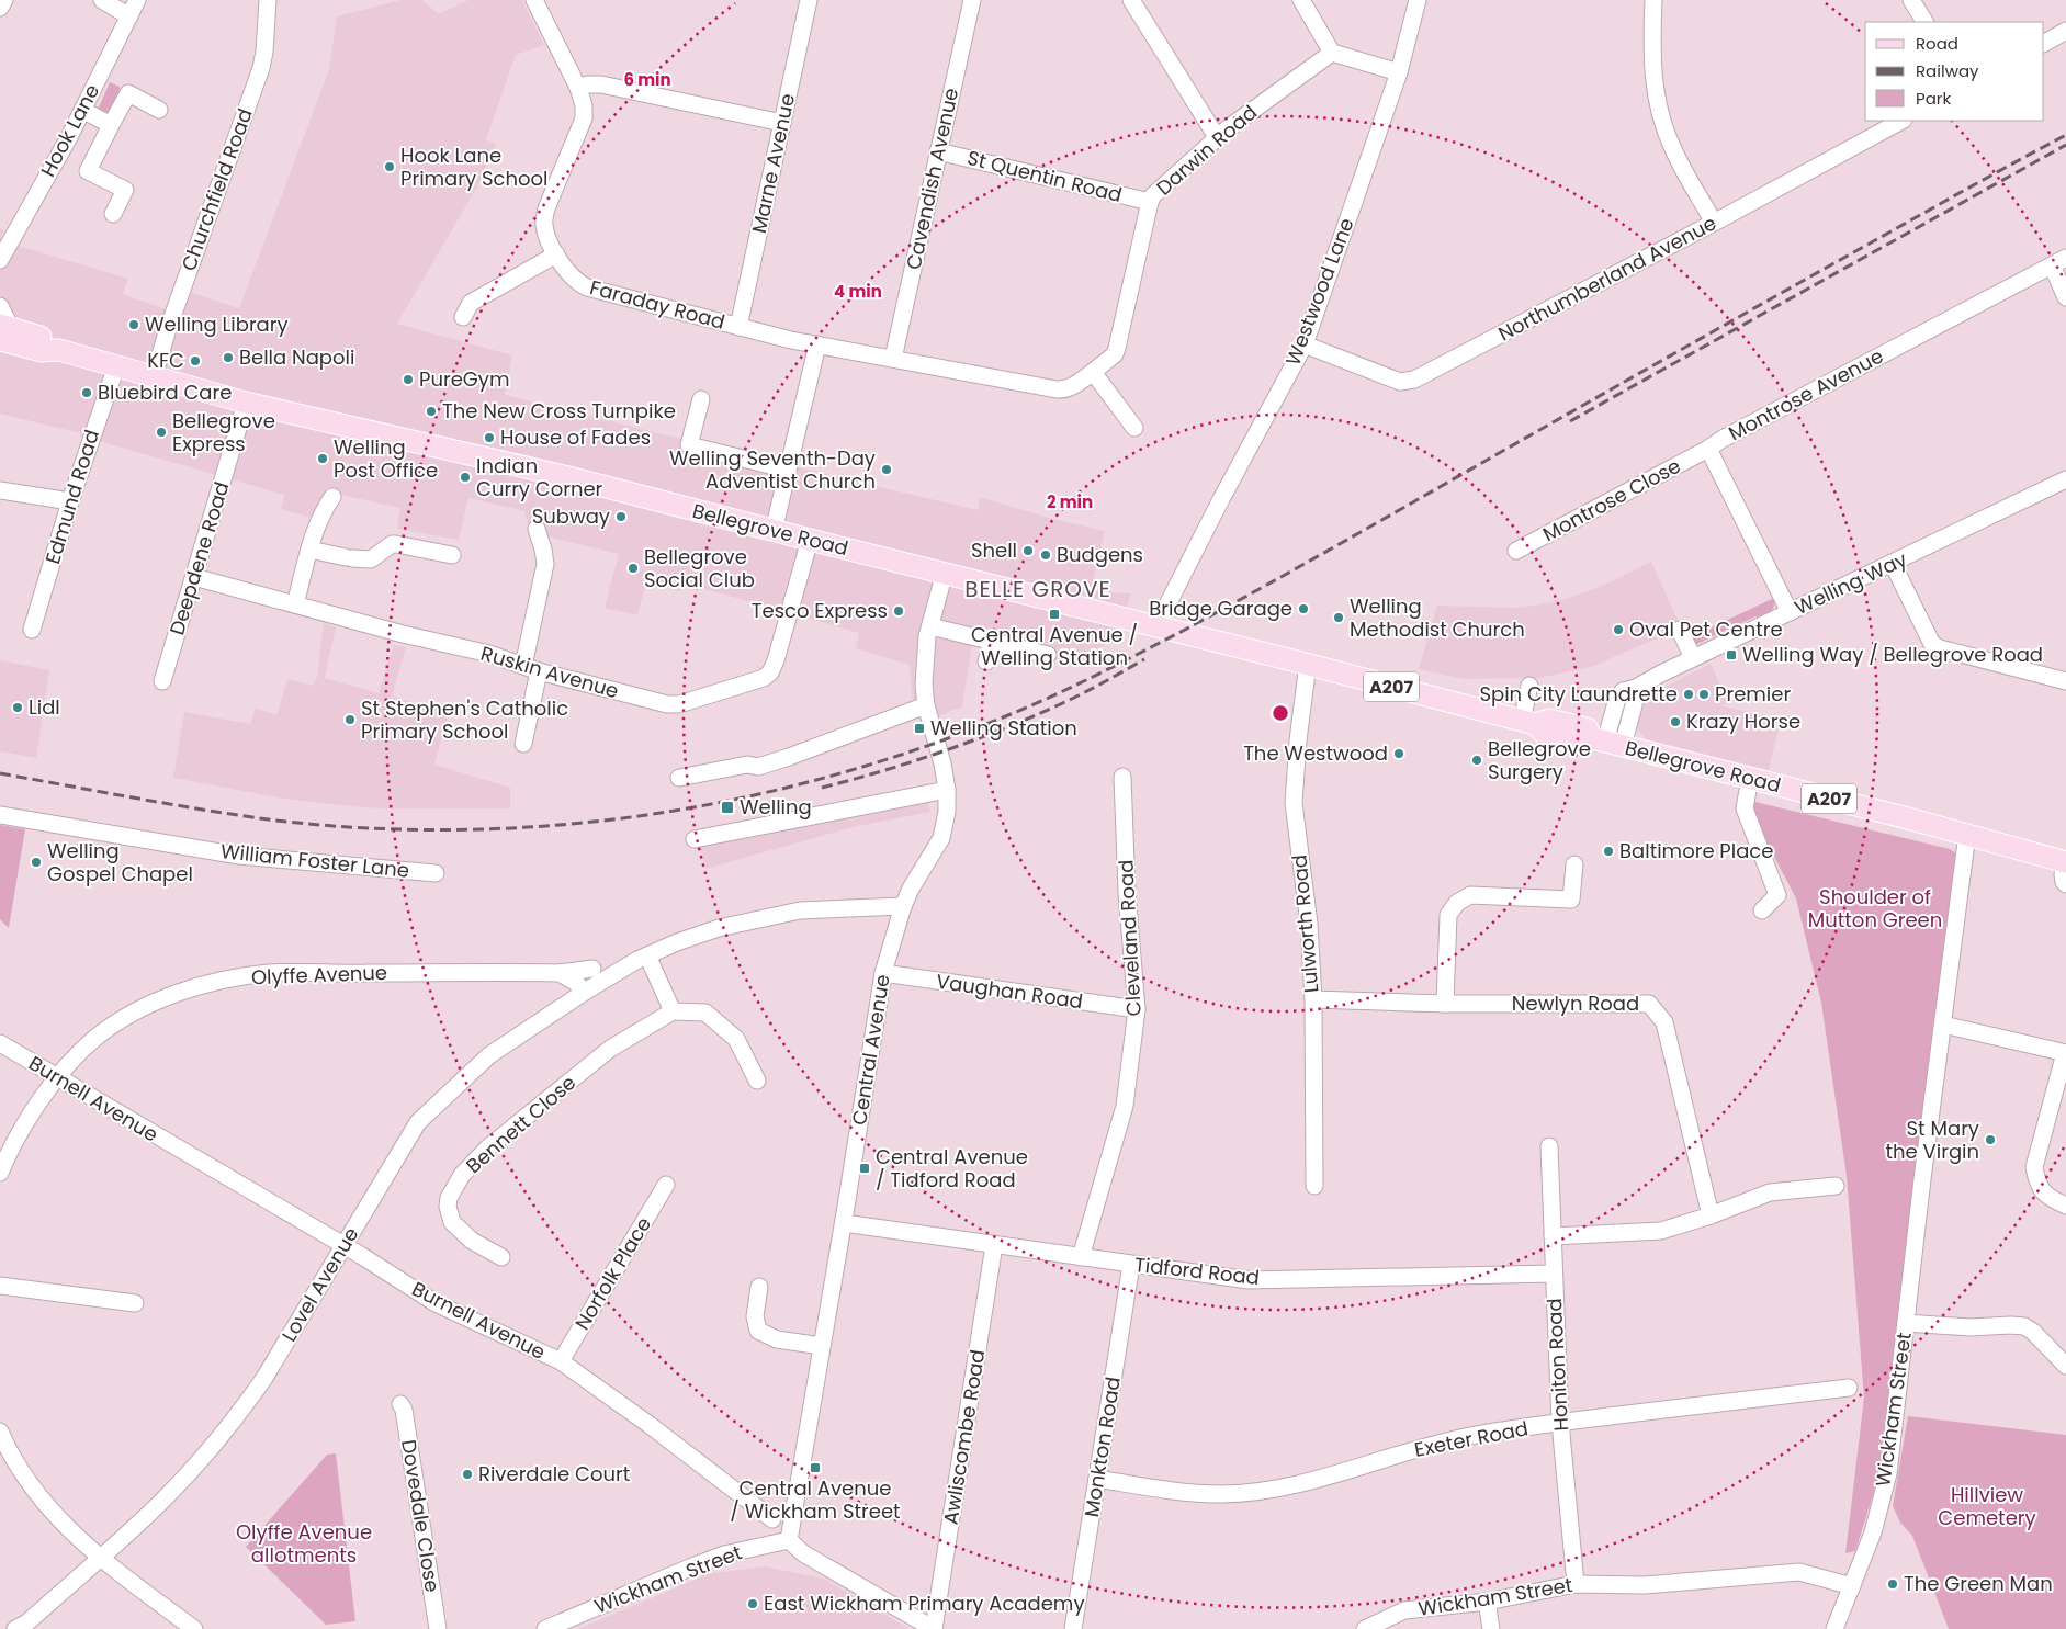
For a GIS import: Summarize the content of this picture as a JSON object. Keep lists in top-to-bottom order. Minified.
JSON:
{"streets":{"main road":["Bellegrove Road","A207"],"street":["Hook Lane","Darwin Road","Marne Avenue","St Quentin Road","Cavendish Avenue","Churchfield Road","Northumberland Avenue","Westwood Lane","Faraday Road","Montrose Avenue","Edmund Road","Montrose Close","Deepdene Road","Welling Way","Ruskin Avenue","William Foster Lane","Lulworth Road","Cleveland Road","Olyffe Avenue","Vaughan Road","Newlyn Road","Central Avenue","Burnell Avenue","Bennett Close","Tidford Road","Norfolk Place","Lovel Avenue","Honiton Road","Wickham Street","Awliscombe Road","Exeter Road","Monkton Road","Dovedale Close"]},"crossings":[["Darwin Road","St Quentin Road"],["Darwin Road","Cavendish Avenue"],["Darwin Road","Faraday Road"],["Marne Avenue","Faraday Road"],["St Quentin Road","Cavendish Avenue"],["Churchfield Road","Bellegrove Road"],["Northumberland Avenue","Westwood Lane"],["Westwood Lane","Bellegrove Road"],["Montrose Avenue","Montrose Close"],["Montrose Avenue","Welling Way"],["Edmund Road","Bellegrove Road"],["Bellegrove Road","Deepdene Road"],["Bellegrove Road","Welling Way"],["Bellegrove Road","Ruskin Avenue"],["Bellegrove Road","Lulworth Road"],["Bellegrove Road","Central Avenue"],["Bellegrove Road","Wickham Street"],["Deepdene Road","Ruskin Avenue"],["Lulworth Road","Newlyn Road"],["Cleveland Road","Vaughan Road"],["Cleveland Road","Tidford Road"],["Olyffe Avenue","Burnell Avenue"],["Olyffe Avenue","Lovel Avenue"],["Vaughan Road","Central Avenue"],["Central Avenue","Tidford Road"],["Central Avenue","Lovel Avenue"],["Central Avenue","Wickham Street"],["Burnell Avenue","Norfolk Place"],["Burnell Avenue","Lovel Avenue"],["Tidford Road","Honiton Road"],["Tidford Road","Awliscombe Road"],["Tidford Road","Monkton Road"],["Honiton Road","Wickham Street"],["Honiton Road","Exeter Road"],["Exeter Road","Monkton Road"]],"districts":["BELLE GROVE"],"parks":["Shoulder of Mutton Green","Hillview Cemetery","Olyffe Avenue allotments"],"places":{"other":["Hook Lane Primary School","Welling Library","Bella Napoli","KFC","PureGym","Bluebird Care","The New Cross Turnpike","Bellegrove Express","House of Fades","Welling Post Office","Welling Seventh-Day Adventist Church","Indian Curry Corner","Subway","Shell","Budgens","Bellegrove Social Club","Bridge Garage","Tesco Express","Welling Methodist Church","Oval Pet Centre","Spin City Laundrette","Premier","Lidl","St Stephen's Catholic Primary School","Krazy Horse","The Westwood","Bellegrove Surgery","Baltimore Place","Welling Gospel Chapel","St Mary the Virgin","Riverdale Court","The Green Man","East Wickham Primary Academy"],"transit":["Central Avenue / Welling Station","Welling Way / Bellegrove Road","Welling Station","Welling","Central Avenue / Tidford Road","Central Avenue / Wickham Street"]},"legend":["Road","Railway","Park"],"rings":["6 min","4 min","2 min"]}
